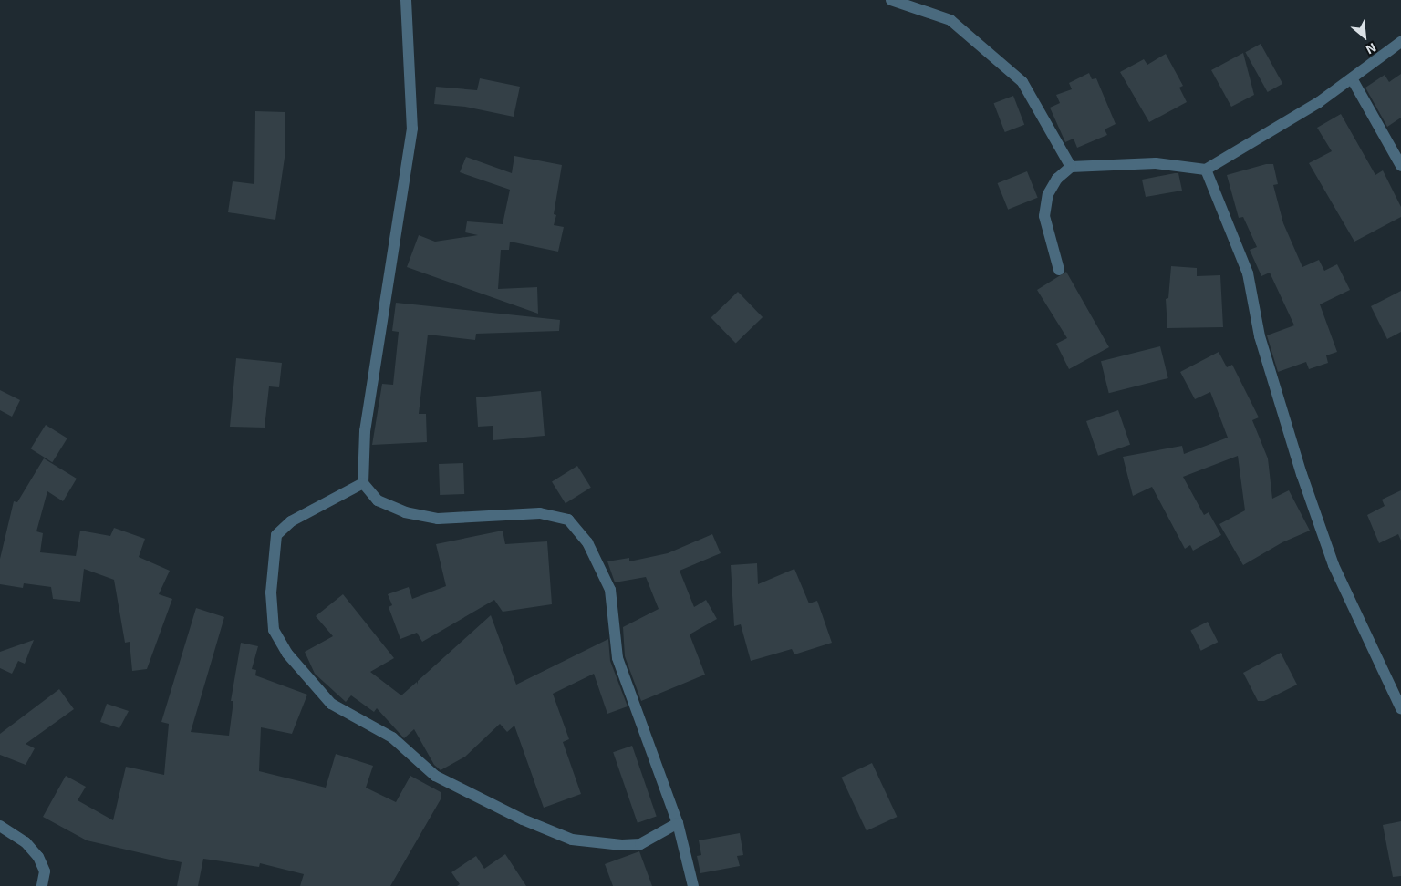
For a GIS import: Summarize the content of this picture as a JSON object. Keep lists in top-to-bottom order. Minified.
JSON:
{"north":"bottom right"}
